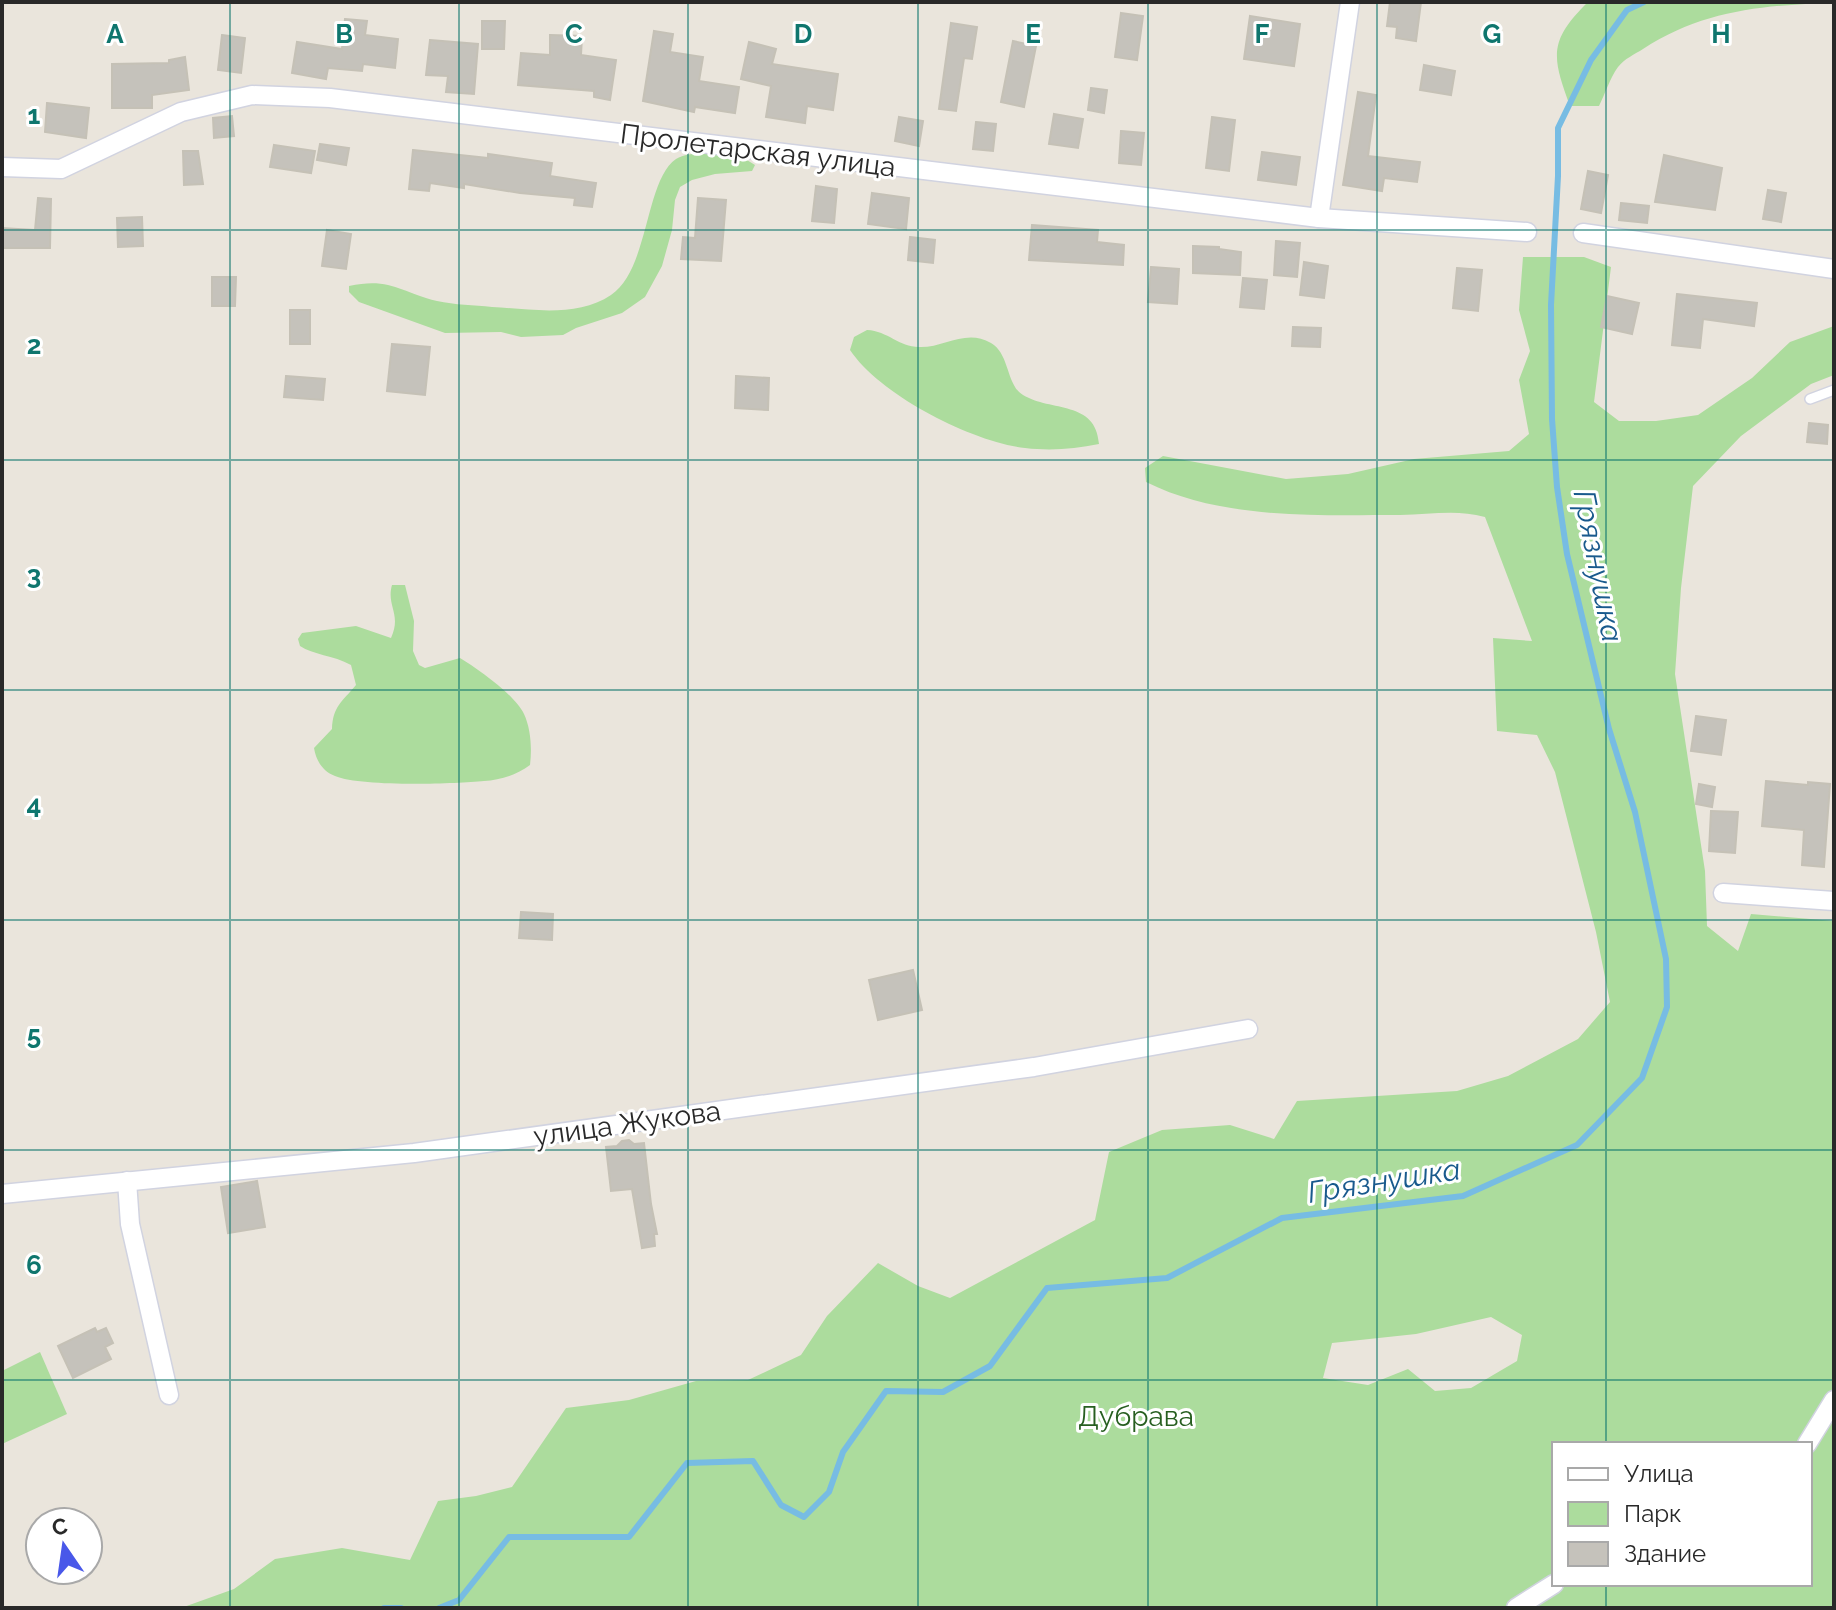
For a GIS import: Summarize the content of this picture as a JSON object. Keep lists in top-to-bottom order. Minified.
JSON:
{"streets":{"street":["Пролетарская улица","улица Жукова"]},"water":["Грязнушка"],"parks":["Дубрава"],"legend":["Улица","Парк","Здание"],"north":"top","grid":{"columns":["A","B","C","D","E","F","G","H"],"rows":["1","2","3","4","5","6"]}}
